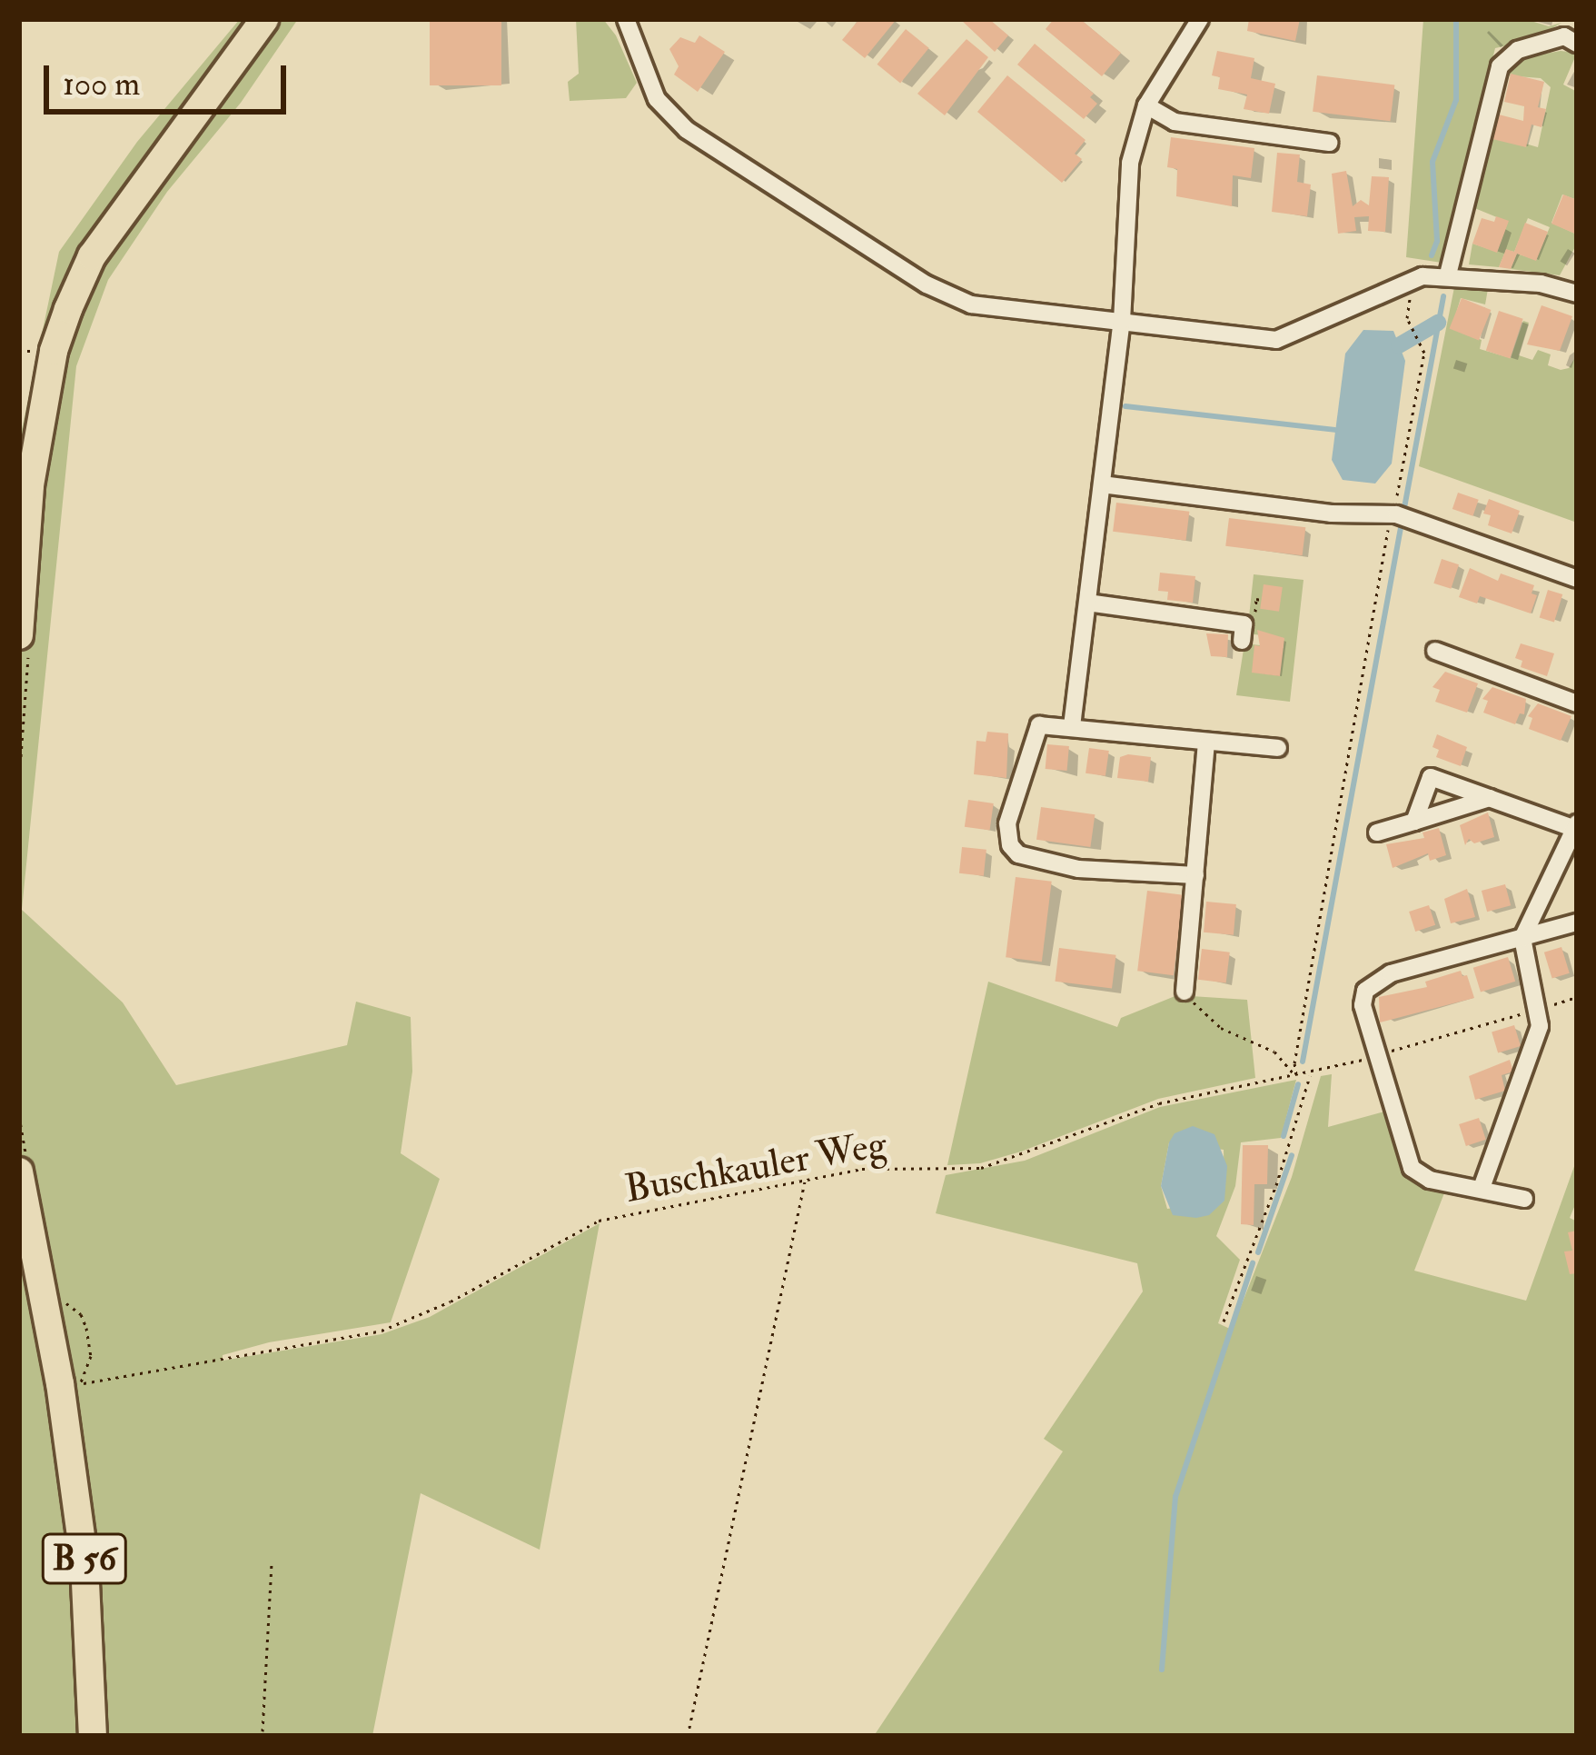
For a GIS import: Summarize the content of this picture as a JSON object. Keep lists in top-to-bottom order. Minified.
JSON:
{"streets":{"main road":["B 56"],"path":["Buschkauler Weg"]},"scale_bar":"100 m"}
